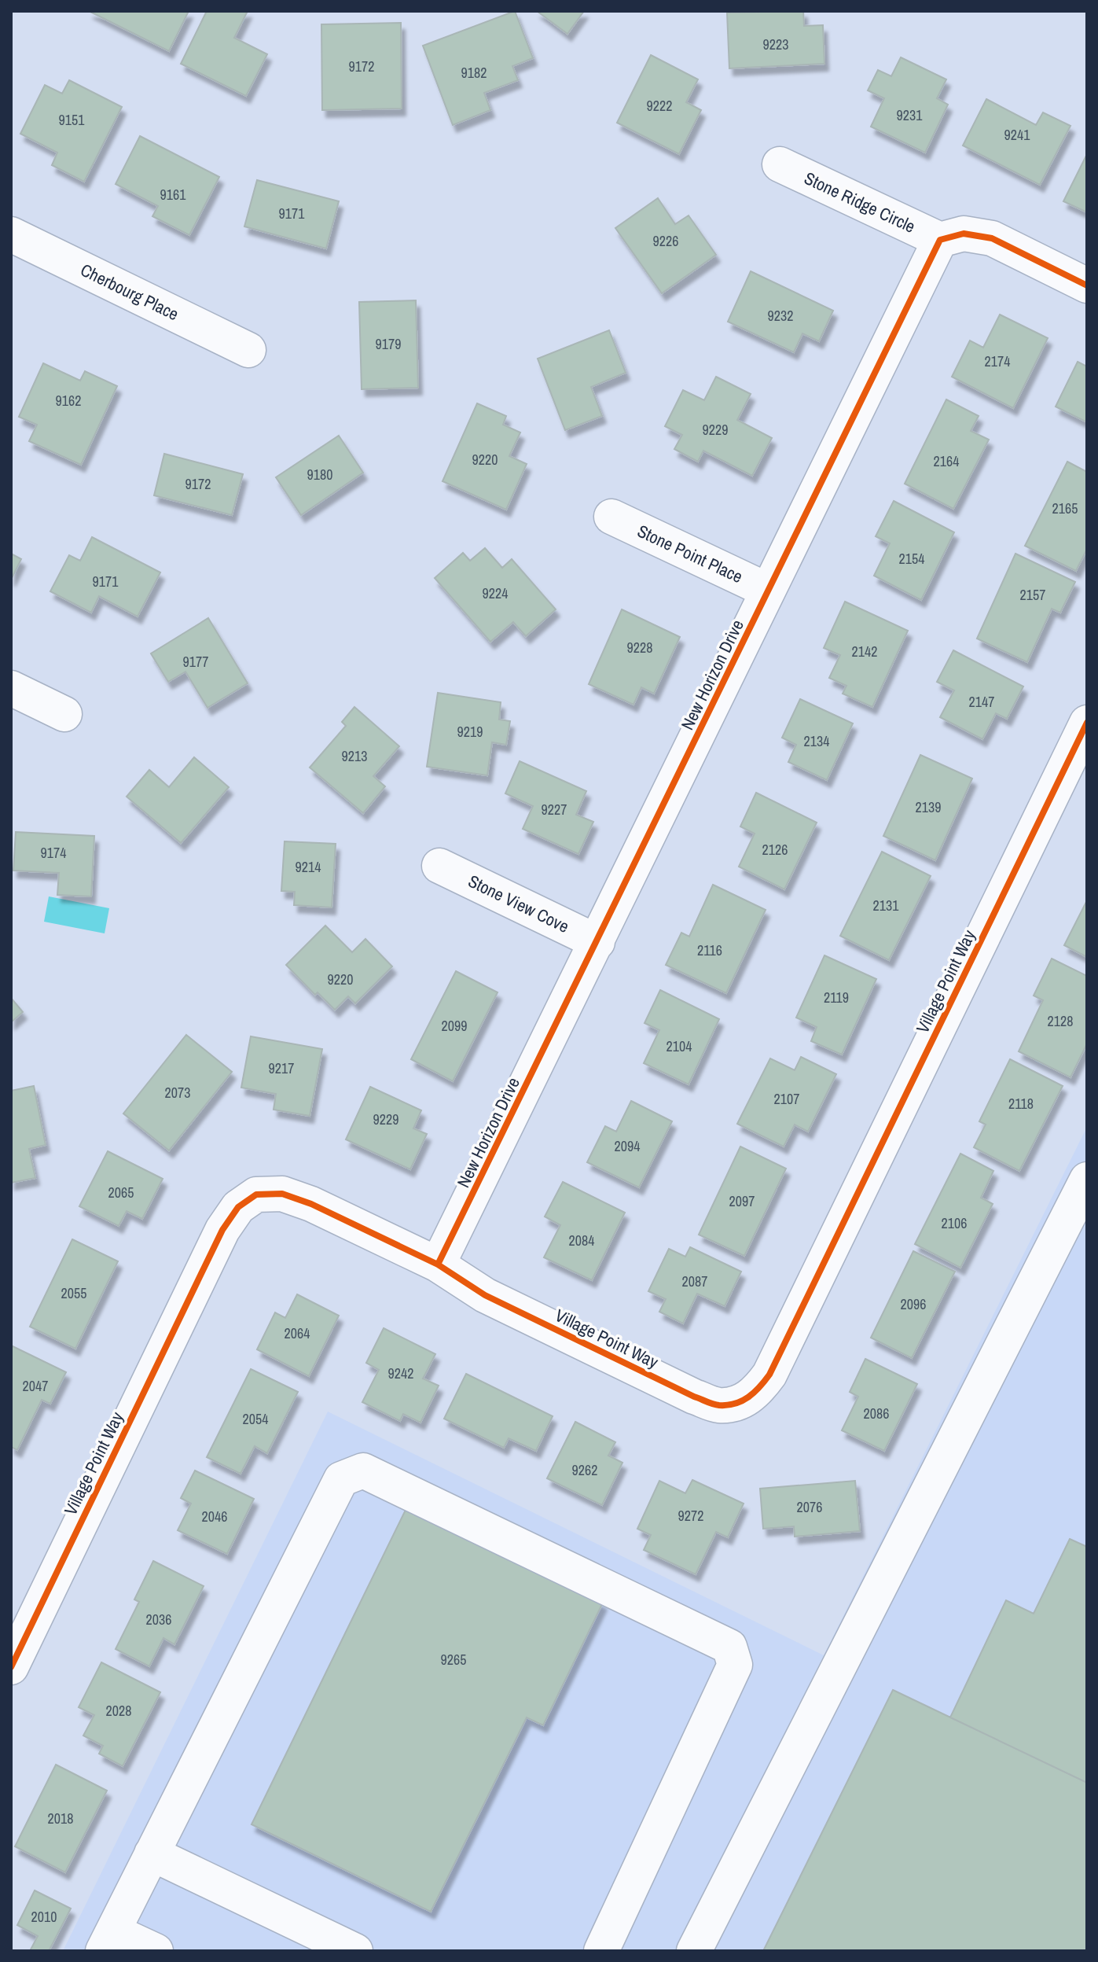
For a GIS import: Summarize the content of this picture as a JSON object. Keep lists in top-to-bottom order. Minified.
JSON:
{"streets":{"street":["Stone Ridge Circle","Cherbourg Place","Stone Point Place","New Horizon Drive","Stone View Cove","Village Point Way"]},"crossings":[["Stone Ridge Circle","New Horizon Drive"],["Stone Point Place","New Horizon Drive"],["New Horizon Drive","Stone View Cove"],["New Horizon Drive","Village Point Way"]],"house_numbers":["9223","9172","9182","9222","9231","9151","9241","9161","9171","9226","9232","9179","2174","9162","9229","9220","2164","9180","9172","2165","2154","9171","9224","2157","9228","2142","9177","2147","9219","2134","9213","2139","9227","2126","9174","9214","2131","2116","9220","2119","2128","2099","2104","9217","2073","2107","2118","9229","2094","2065","2097","2106","2084","2087","2055","2096","2064","9242","2047","2086","2054","9262","2076","9272","2046","2036","9265","2028","2018","2010"]}
